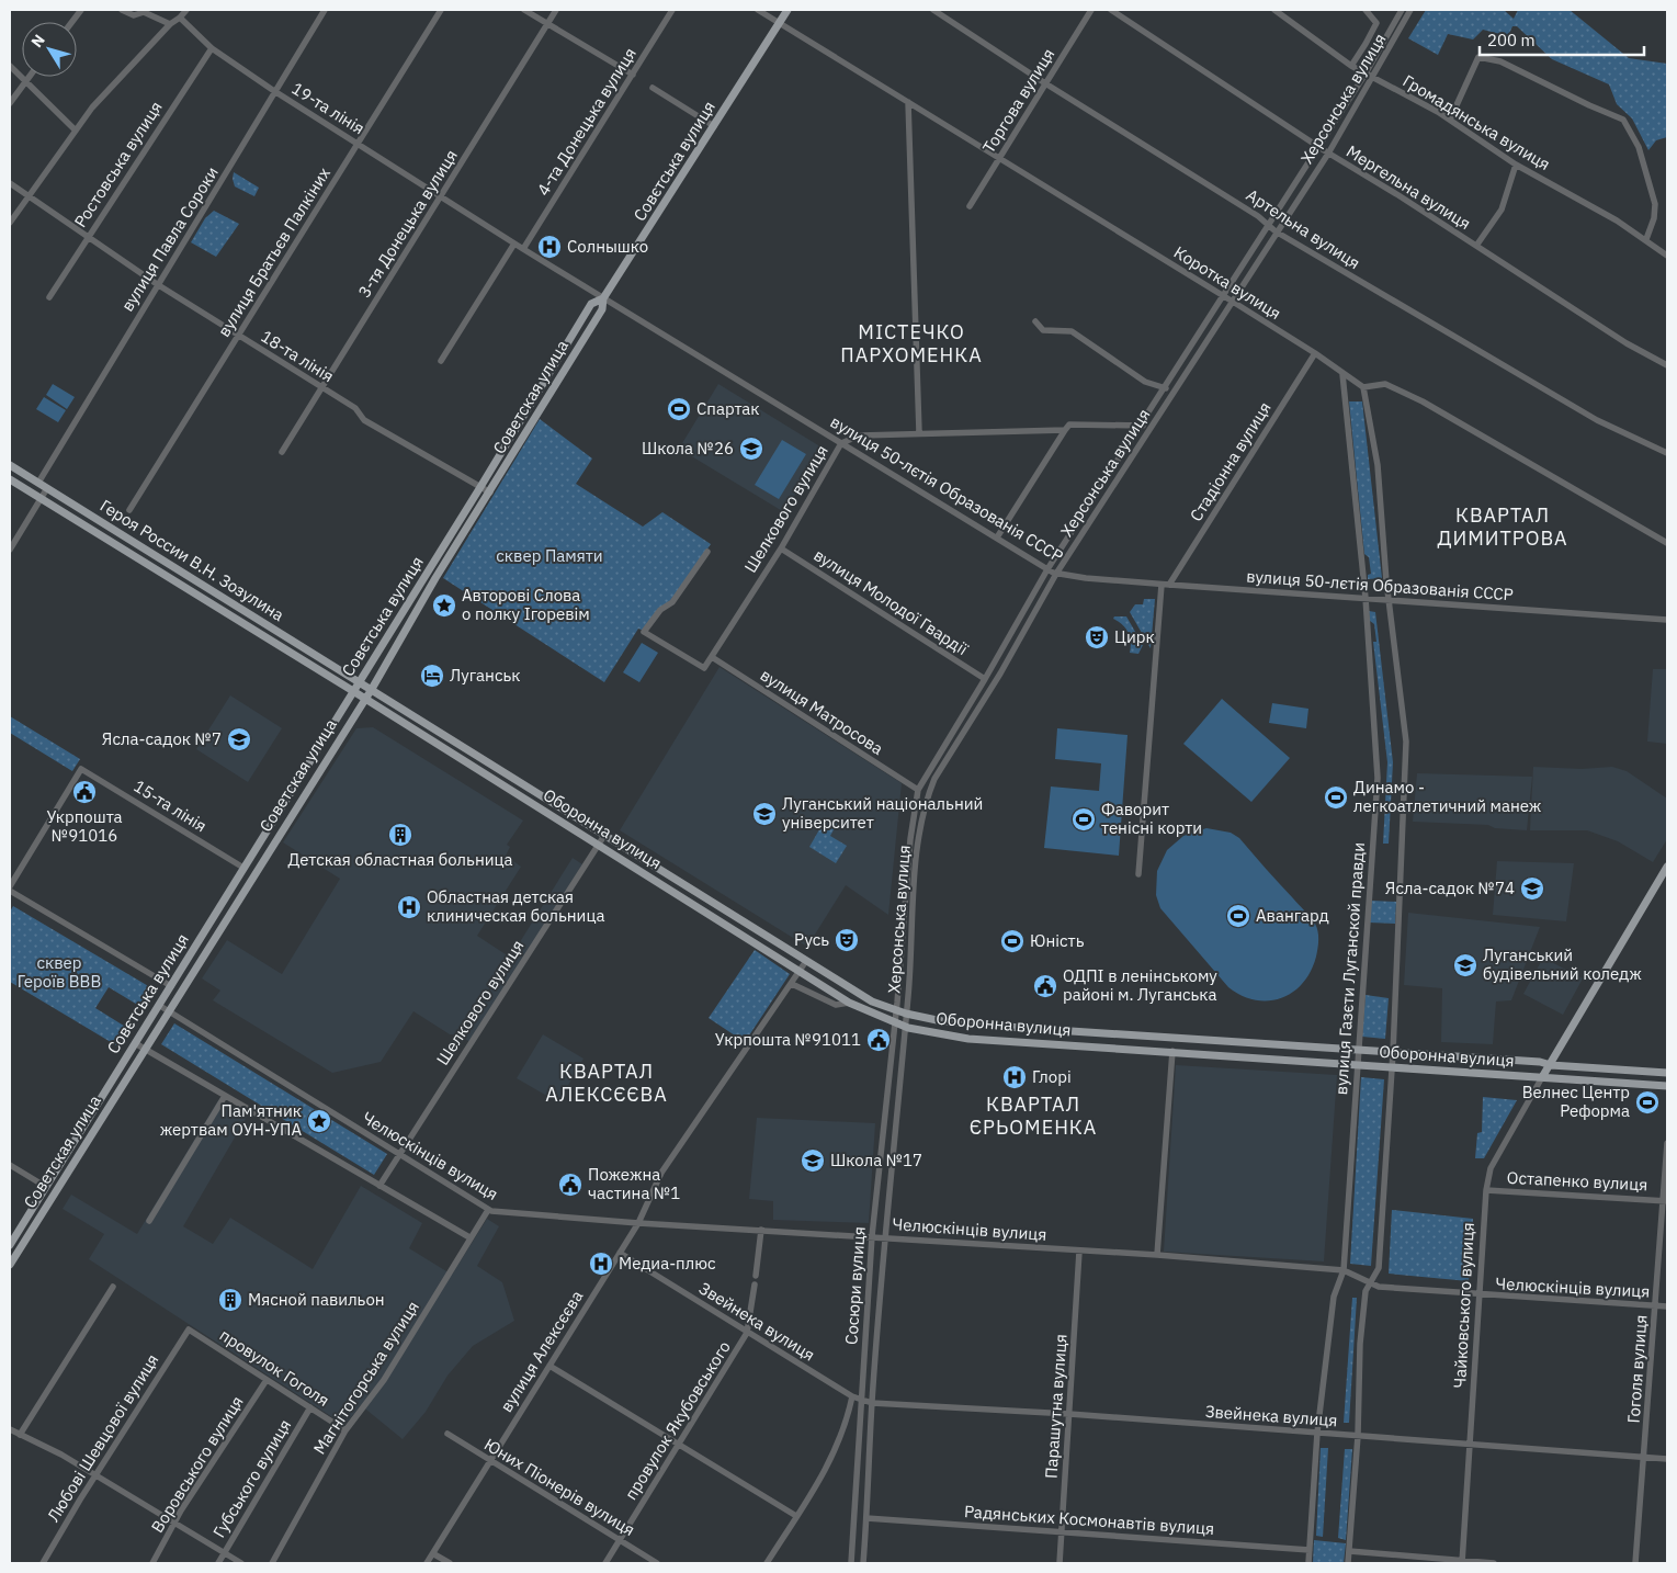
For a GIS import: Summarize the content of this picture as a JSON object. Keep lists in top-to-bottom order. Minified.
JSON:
{"streets":{"main road":["Совєтська вулиця","Советская улица","Героя России В.Н. Зозулина","Оборонна вулиця","Чайковського вулиця"],"street":["Херсонська вулиця","Торгова вулиця","19-та лінія","4-та Донецька вулиця","Громадянська вулиця","Ростовська вулиця","Мергельна вулиця","3-тя Донецька вулиця","Артельна вулиця","вулиця Павла Сороки","вулиця Братьєв Палкіних","Коротка вулиця","18-та лінія","Стадіонна вулиця","вулиця 50-лєтія Образованія СССР","Шелкового вулиця","вулиця Молодої Гвардії","вулиця Матросова","15-та лінія","вулиця Газєти Луганской правди","Челюскінців вулиця","Остапенко вулиця","Сосюри вулиця","Звейнека вулиця","вулиця Алексєєва","провулок Гоголя","Гоголя вулиця","Магнітогорська вулиця","Парашутна вулиця","провулок Якубовського","Любові Шевцової вулиця","Воровського вулиця","Губського вулиця","Юних Піонерів вулиця","Радянських Космонавтів вулиця"]},"crossings":[["Херсонська вулиця","Громадянська вулиця"],["Херсонська вулиця","Мергельна вулиця"],["Херсонська вулиця","Артельна вулиця"],["Херсонська вулиця","Коротка вулиця"],["Херсонська вулиця","вулиця 50-лєтія Образованія СССР"],["Херсонська вулиця","Шелкового вулиця"],["Херсонська вулиця","вулиця Молодої Гвардії"],["Херсонська вулиця","вулиця Матросова"],["Херсонська вулиця","Оборонна вулиця"],["Херсонська вулиця","Сосюри вулиця"],["Торгова вулиця","Артельна вулиця"],["Торгова вулиця","Коротка вулиця"],["19-та лінія","4-та Донецька вулиця"],["19-та лінія","Ростовська вулиця"],["19-та лінія","3-тя Донецька вулиця"],["19-та лінія","вулиця Павла Сороки"],["19-та лінія","вулиця Братьєв Палкіних"],["19-та лінія","вулиця 50-лєтія Образованія СССР"],["4-та Донецька вулиця","вулиця 50-лєтія Образованія СССР"],["Совєтська вулиця","Коротка вулиця"],["Совєтська вулиця","18-та лінія"],["Совєтська вулиця","Советская улица"],["Совєтська вулиця","вулиця 50-лєтія Образованія СССР"],["Совєтська вулиця","Героя России В.Н. Зозулина"],["Совєтська вулиця","15-та лінія"],["Совєтська вулиця","Челюскінців вулиця"],["Ростовська вулиця","18-та лінія"],["3-тя Донецька вулиця","18-та лінія"],["вулиця Павла Сороки","18-та лінія"],["вулиця Павла Сороки","Героя России В.Н. Зозулина"],["вулиця Братьєв Палкіних","18-та лінія"],["Коротка вулиця","Стадіонна вулиця"],["Коротка вулиця","вулиця Газєти Луганской правди"],["18-та лінія","Советская улица"],["Советская улица","вулиця 50-лєтія Образованія СССР"],["Советская улица","Героя России В.Н. Зозулина"],["Советская улица","Оборонна вулиця"],["Советская улица","Челюскінців вулиця"],["Стадіонна вулиця","вулиця 50-лєтія Образованія СССР"],["вулиця 50-лєтія Образованія СССР","Шелкового вулиця"],["вулиця 50-лєтія Образованія СССР","вулиця Газєти Луганской правди"],["Шелкового вулиця","вулиця Молодої Гвардії"],["Шелкового вулиця","вулиця Матросова"],["Шелкового вулиця","Оборонна вулиця"],["Шелкового вулиця","Челюскінців вулиця"],["Героя России В.Н. Зозулина","Оборонна вулиця"],["Оборонна вулиця","вулиця Газєти Луганской правди"],["Оборонна вулиця","Сосюри вулиця"],["Оборонна вулиця","Чайковського вулиця"],["Оборонна вулиця","вулиця Алексєєва"],["вулиця Газєти Луганской правди","Челюскінців вулиця"],["вулиця Газєти Луганской правди","Звейнека вулиця"],["вулиця Газєти Луганской правди","Радянських Космонавтів вулиця"],["Челюскінців вулиця","Сосюри вулиця"],["Челюскінців вулиця","Чайковського вулиця"],["Челюскінців вулиця","вулиця Алексєєва"],["Челюскінців вулиця","Гоголя вулиця"],["Челюскінців вулиця","Магнітогорська вулиця"],["Челюскінців вулиця","Парашутна вулиця"],["Остапенко вулиця","Чайковського вулиця"],["Остапенко вулиця","Гоголя вулиця"],["Сосюри вулиця","Звейнека вулиця"],["Сосюри вулиця","Радянських Космонавтів вулиця"],["Чайковського вулиця","Звейнека вулиця"],["Звейнека вулиця","вулиця Алексєєва"],["Звейнека вулиця","Гоголя вулиця"],["Звейнека вулиця","Парашутна вулиця"],["Звейнека вулиця","провулок Якубовського"],["вулиця Алексєєва","Юних Піонерів вулиця"],["провулок Гоголя","Магнітогорська вулиця"],["провулок Гоголя","Любові Шевцової вулиця"],["провулок Гоголя","Воровського вулиця"],["провулок Гоголя","Губського вулиця"],["Парашутна вулиця","Радянських Космонавтів вулиця"],["провулок Якубовського","Юних Піонерів вулиця"]],"districts":["МІСТЕЧКО ПАРХОМЕНКА","КВАРТАЛ ДИМИТРОВА","КВАРТАЛ АЛЕКСЄЄВА","КВАРТАЛ ЄРЬОМЕНКА"],"parks":["сквер Памяти","сквер Героїв ВВВ"],"places":{"hospital":["Солнышко","Областная детская клиническая больница","Глорі","Медиа-плюс"],"sports":["Спартак","Динамо - легкоатлетичний манеж","Фаворит тенісні корти","Авангард","Юність","Велнес Центр Реформа"],"school or university":["Школа №26","Ясла-садок №7","Луганський національний університет","Ясла-садок №74","Луганський будівельний коледж","Школа №17"],"place":["Авторові Слова о полку Ігоревім","Пам'ятник жертвам ОУН-УПА"],"theatre":["Цирк","Русь"],"hotel":["Луганськ"],"public building":["Укрпошта №91016","ОДПІ в ленінському районі м. Луганська","Укрпошта №91011","Пожежна частина №1"],"building":["Детская областная больница","Мясной павильон"]},"scale_bar":"200 m","north":"top left"}
